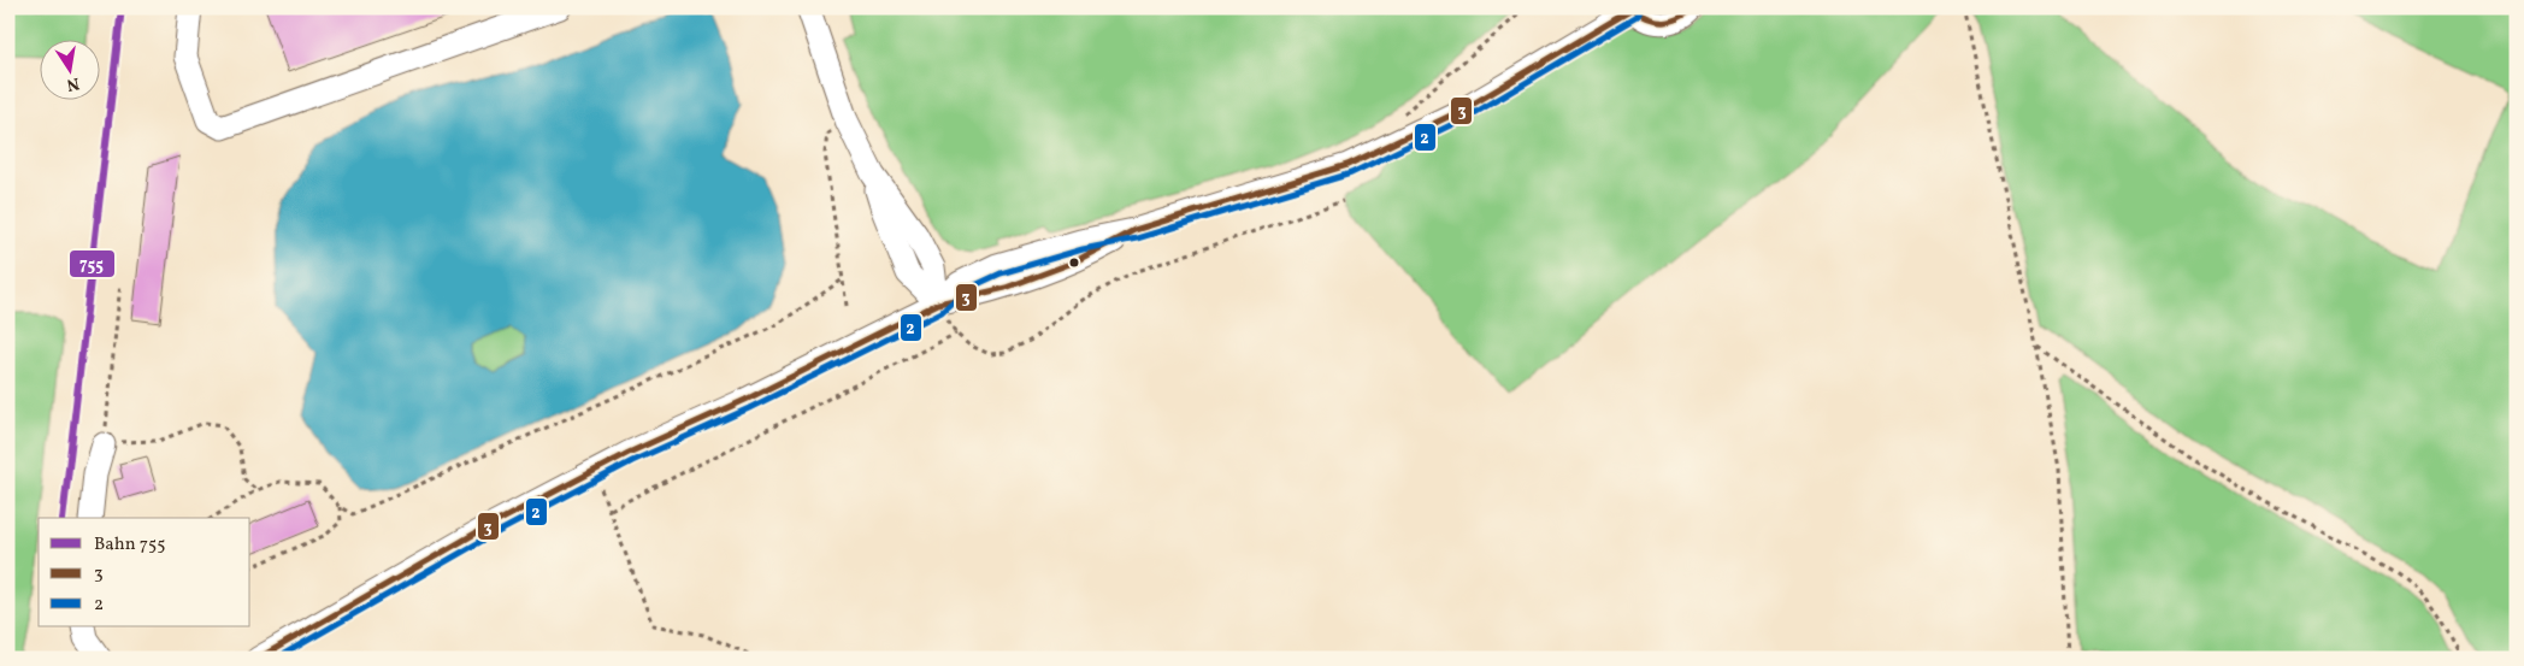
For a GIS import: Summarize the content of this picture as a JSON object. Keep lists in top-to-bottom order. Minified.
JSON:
{"lines":["rail line 755","transit line 3","transit line 2"],"legend":["Bahn 755","3","2"],"north":"bottom"}
